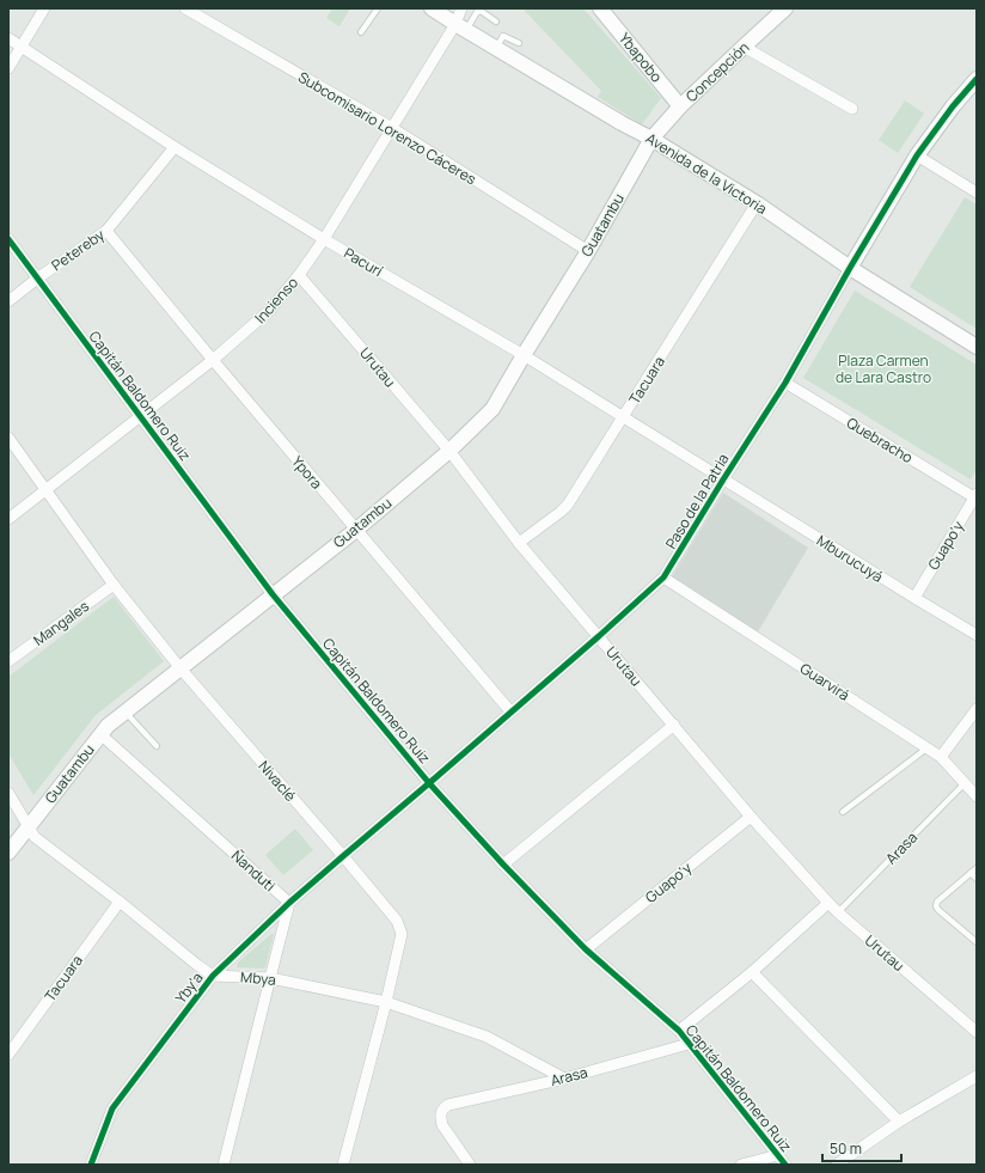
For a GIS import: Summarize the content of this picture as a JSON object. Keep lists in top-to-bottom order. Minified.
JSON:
{"streets":{"street":["Ybapobo","Concepción","Subcomisario Lorenzo Cáceres","Avenida de la Victoria","Guatambu","Petereby","Pacurí","Incienso","Urutau","Tacuara","Capitán Baldomero Ruiz","Quebracho","Ypora","Paso de la Patria","Guapo'y","Mburucuyá","Mangales","Guarvirá","Nivaclé","Arasa","Ñanduti","Mbya","Yby'a"]},"crossings":[["Ybapobo","Concepción"],["Concepción","Avenida de la Victoria"],["Concepción","Guatambu"],["Subcomisario Lorenzo Cáceres","Guatambu"],["Subcomisario Lorenzo Cáceres","Incienso"],["Avenida de la Victoria","Guatambu"],["Avenida de la Victoria","Incienso"],["Avenida de la Victoria","Tacuara"],["Avenida de la Victoria","Paso de la Patria"],["Guatambu","Pacurí"],["Guatambu","Urutau"],["Guatambu","Capitán Baldomero Ruiz"],["Guatambu","Ypora"],["Guatambu","Nivaclé"],["Guatambu","Ñanduti"],["Petereby","Pacurí"],["Petereby","Capitán Baldomero Ruiz"],["Petereby","Ypora"],["Pacurí","Incienso"],["Pacurí","Tacuara"],["Pacurí","Paso de la Patria"],["Pacurí","Mburucuyá"],["Incienso","Urutau"],["Incienso","Capitán Baldomero Ruiz"],["Incienso","Ypora"],["Incienso","Nivaclé"],["Urutau","Tacuara"],["Urutau","Paso de la Patria"],["Urutau","Guapo'y"],["Urutau","Arasa"],["Capitán Baldomero Ruiz","Paso de la Patria"],["Capitán Baldomero Ruiz","Guapo'y"],["Capitán Baldomero Ruiz","Arasa"],["Quebracho","Paso de la Patria"],["Quebracho","Guapo'y"],["Ypora","Paso de la Patria"],["Paso de la Patria","Mburucuyá"],["Paso de la Patria","Guarvirá"],["Paso de la Patria","Nivaclé"],["Paso de la Patria","Yby'a"],["Guapo'y","Mburucuyá"],["Mangales","Nivaclé"],["Guarvirá","Arasa"],["Nivaclé","Mbya"],["Nivaclé","Yby'a"],["Arasa","Mbya"],["Ñanduti","Yby'a"],["Mbya","Yby'a"]],"parks":["Plaza Carmen de Lara Castro"],"scale_bar":"50 m"}
